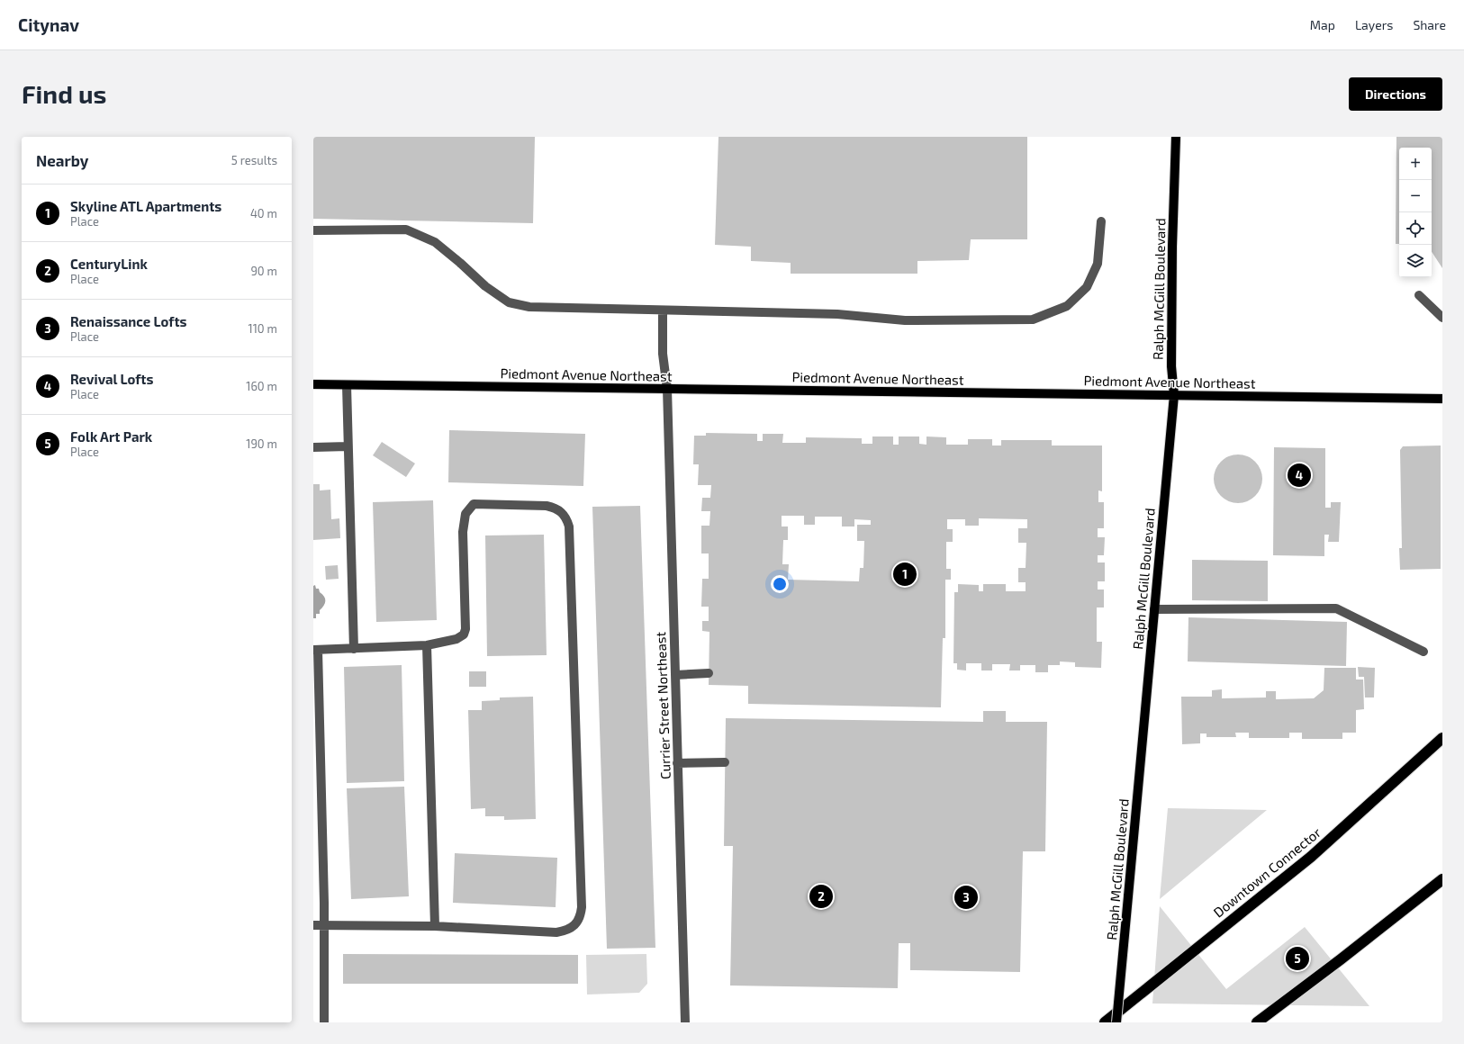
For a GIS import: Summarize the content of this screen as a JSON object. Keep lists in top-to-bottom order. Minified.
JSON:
{"streets":{"highway":["Downtown Connector"],"main road":["Ralph McGill Boulevard","Piedmont Avenue Northeast"],"street":["Currier Street Northeast"]},"crossings":[["Ralph McGill Boulevard","Piedmont Avenue Northeast"],["Piedmont Avenue Northeast","Currier Street Northeast"]],"page":{"header":"Citynav","nav":["Map","Layers","Share"],"buttons":"Directions","title":"Find us","heading":["Nearby","5 results"],"map_buttons":["+","−"],"list":[{"mark":"1","name":"Skyline ATL Apartments","note":"Place","value":"40 m"},{"mark":"2","name":"CenturyLink","note":"Place","value":"90 m"},{"mark":"3","name":"Renaissance Lofts","note":"Place","value":"110 m"},{"mark":"4","name":"Revival Lofts","note":"Place","value":"160 m"},{"mark":"5","name":"Folk Art Park","note":"Place","value":"190 m"}],"pins":["4","1","2","3","5"]}}
